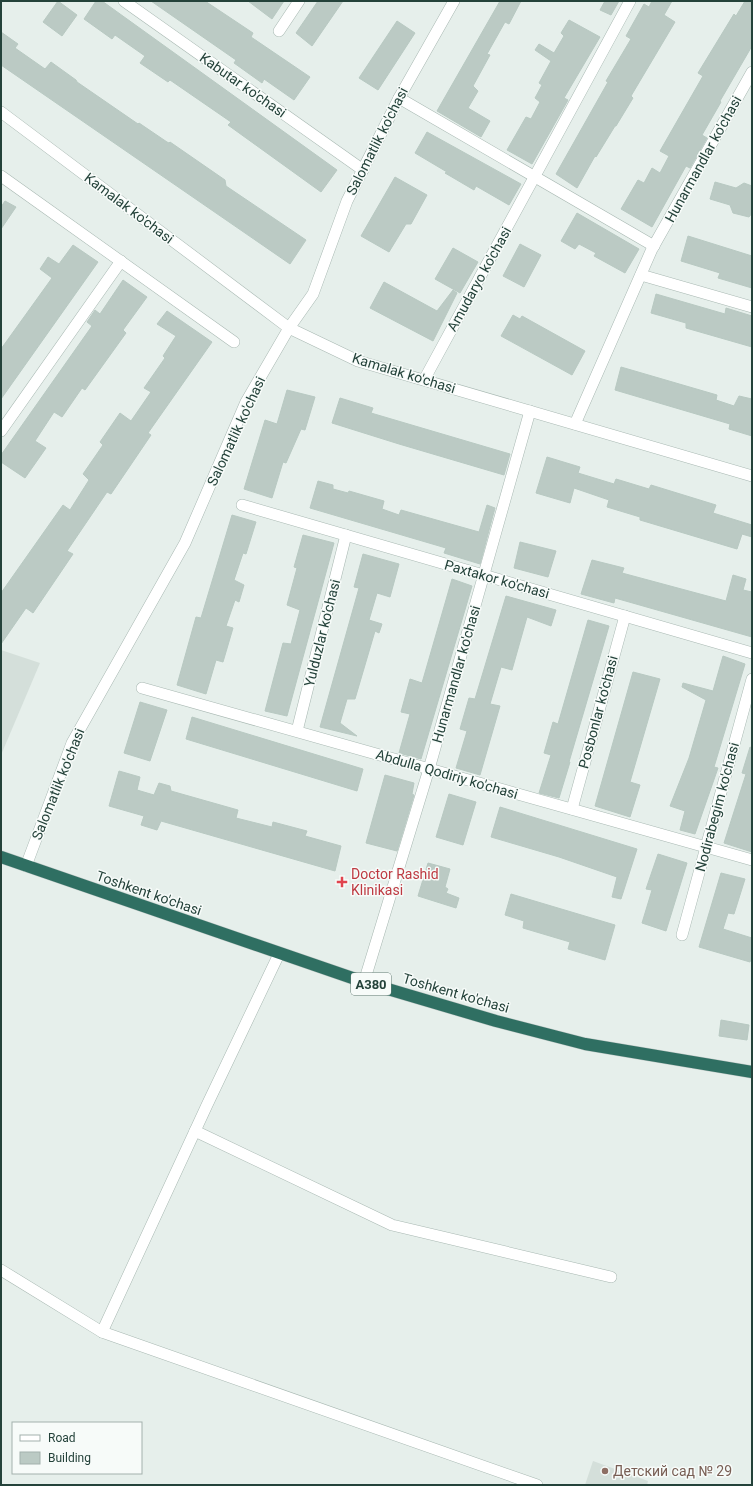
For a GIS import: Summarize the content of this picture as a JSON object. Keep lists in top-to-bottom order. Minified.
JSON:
{"streets":{"highway":["Toshkent ko'chasi","A380"],"street":["Kabutar ko'chasi","Salomatlik ko'chasi","Hunarmandlar ko'chasi","Kamalak ko'chasi","Amudaryo ko'chasi","Paxtakor ko'chasi","Yulduzlar ko'chasi","Posbonlar ko'chasi","Abdulla Qodiriy ko'chasi","Nodirabegim ko'chasi"]},"crossings":[["Kabutar ko'chasi","Salomatlik ko'chasi"],["Salomatlik ko'chasi","Kamalak ko'chasi"],["Salomatlik ko'chasi","Toshkent ko'chasi"],["Hunarmandlar ko'chasi","Kamalak ko'chasi"],["Hunarmandlar ko'chasi","Paxtakor ko'chasi"],["Hunarmandlar ko'chasi","Abdulla Qodiriy ko'chasi"],["Hunarmandlar ko'chasi","Toshkent ko'chasi"],["Kamalak ko'chasi","Amudaryo ko'chasi"],["Paxtakor ko'chasi","Yulduzlar ko'chasi"],["Paxtakor ko'chasi","Posbonlar ko'chasi"],["Yulduzlar ko'chasi","Abdulla Qodiriy ko'chasi"],["Posbonlar ko'chasi","Abdulla Qodiriy ko'chasi"],["Abdulla Qodiriy ko'chasi","Nodirabegim ko'chasi"]],"places":{"health":["Doctor Rashid Klinikasi"],"other":["Детский сад № 29"]},"legend":["Road","Building"]}
